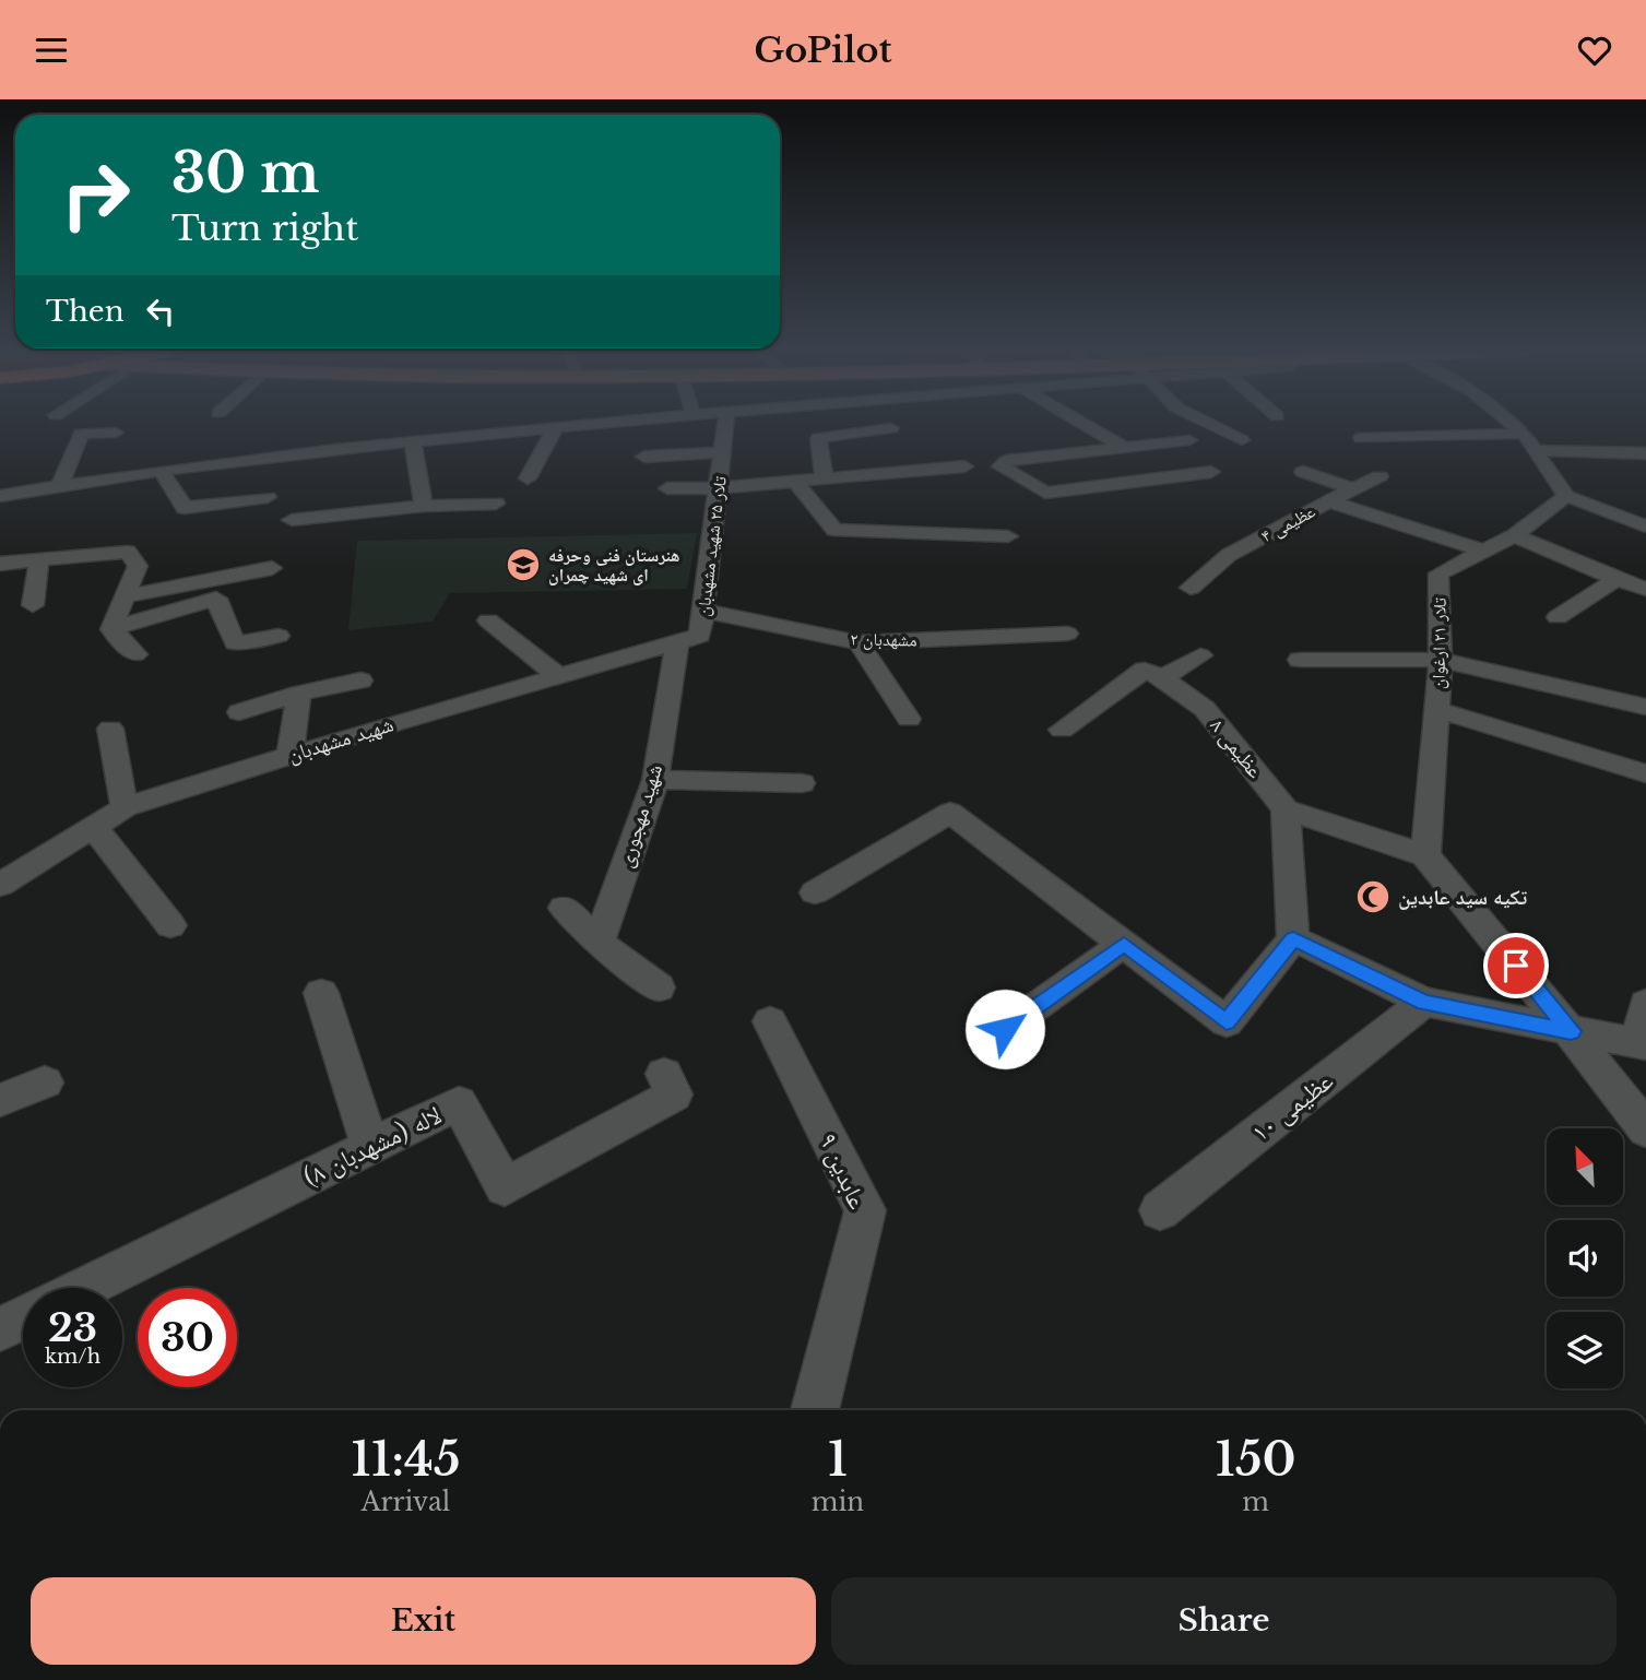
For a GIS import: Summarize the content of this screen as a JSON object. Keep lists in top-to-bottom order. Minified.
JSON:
{"streets":{"street":["عظیمی ۴","تلار ۲۵ شهید مشهدبان","مشهدبان ۲","تلار ۲۱ ارغوان","شهید مشهدبان","عظیمی ۸","شهید مهجوری","عظیمی ۱۰","لاله (مشهدبان ۸)","عابدین ۹"]},"crossings":[["عظیمی ۴","تلار ۲۱ ارغوان"],["تلار ۲۵ شهید مشهدبان","مشهدبان ۲"],["تلار ۲۵ شهید مشهدبان","شهید مشهدبان"],["تلار ۲۵ شهید مشهدبان","شهید مهجوری"],["مشهدبان ۲","شهید مشهدبان"],["مشهدبان ۲","شهید مهجوری"],["شهید مشهدبان","شهید مهجوری"]],"places":{"school or university":["هنرستان فنی وحرفه ای شهید چمران"],"mosque":["تکیه سید عابدین"]},"north":"top left","page":{"header":"GoPilot","turn":["30 m","Turn right"],"then":"Then","speed":"23 km/h","limit":"30","eta":["11:45","Arrival","1","min","150","m"],"buttons":["Exit","Share"]}}
